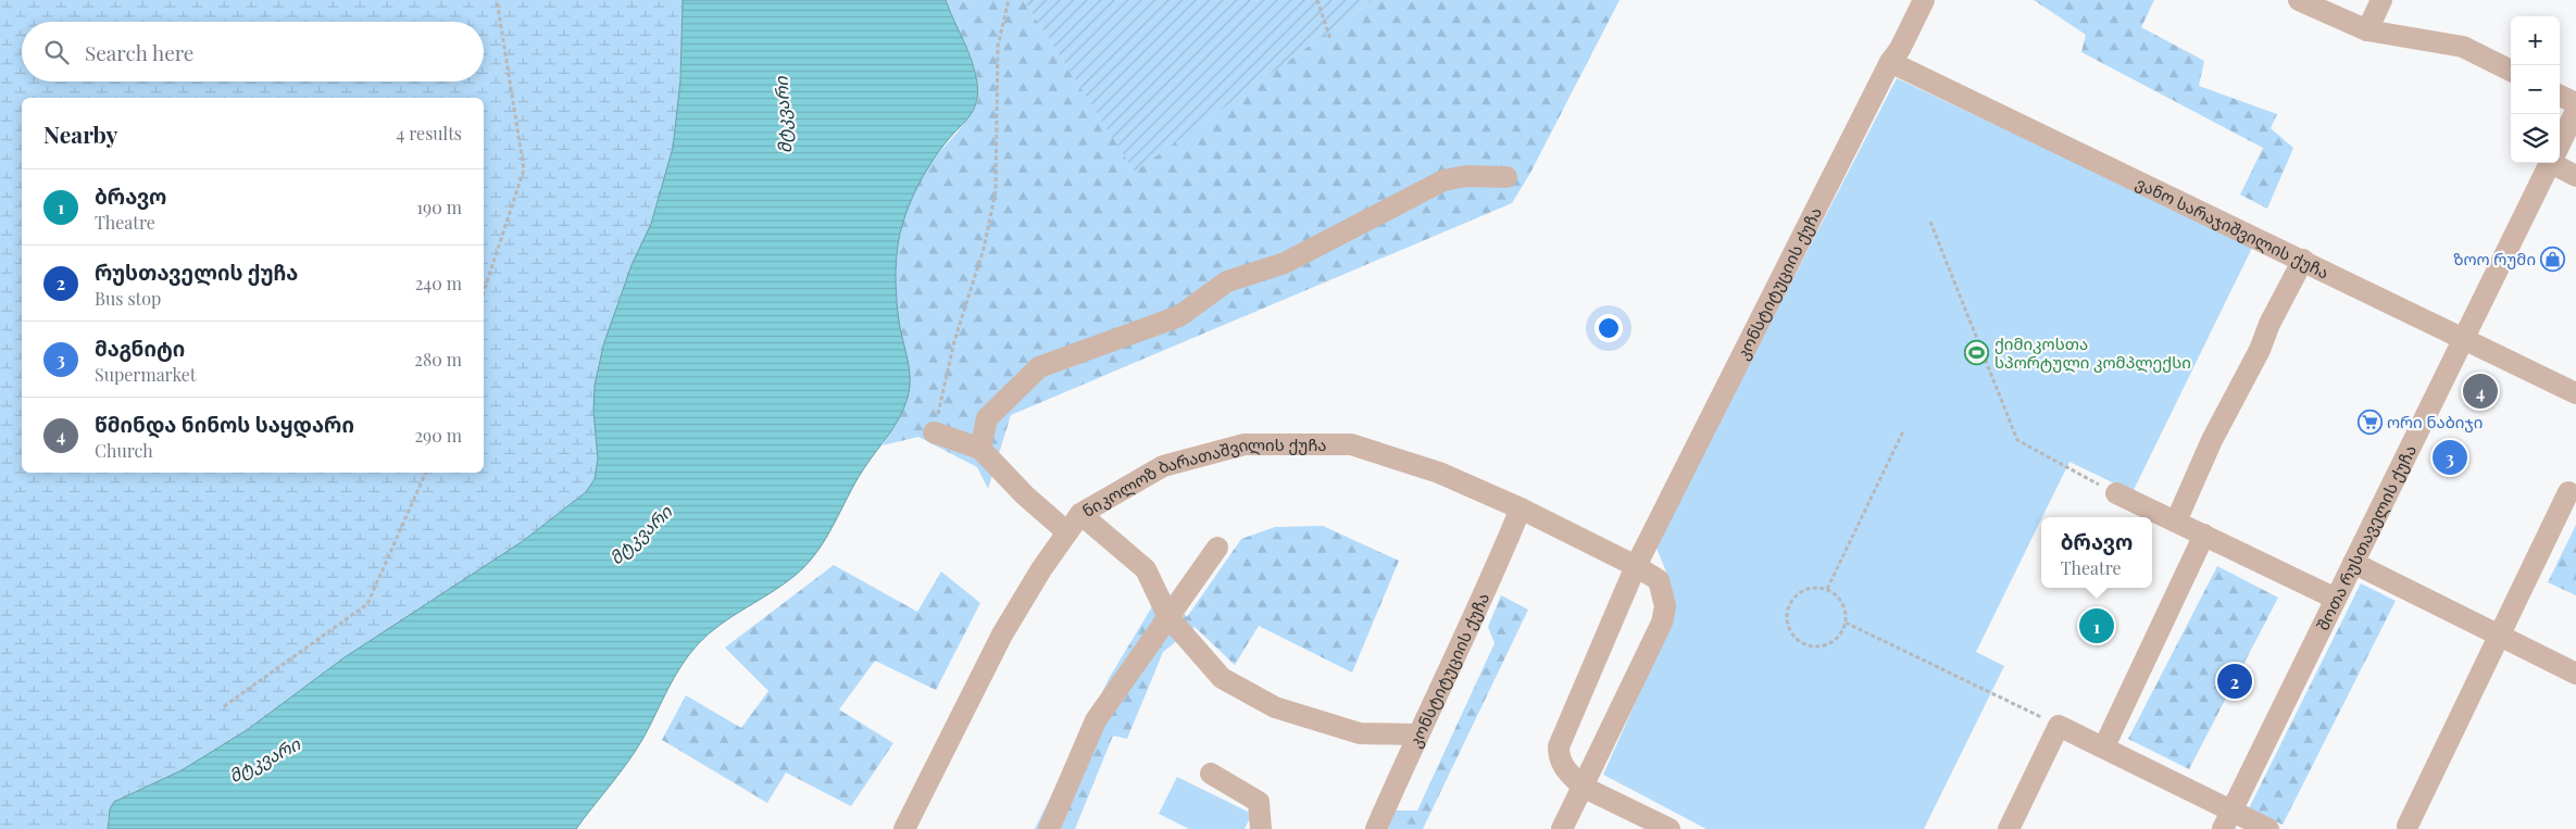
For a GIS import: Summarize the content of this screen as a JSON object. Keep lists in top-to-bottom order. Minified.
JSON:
{"streets":{"street":["ვანო სარაჯიშვილის ქუჩა","კონსტიტუციის ქუჩა","ნიკოლოზ ბარათაშვილის ქუჩა","შოთა რუსთაველის ქუჩა"]},"crossings":[["ვანო სარაჯიშვილის ქუჩა","კონსტიტუციის ქუჩა"],["ვანო სარაჯიშვილის ქუჩა","შოთა რუსთაველის ქუჩა"],["კონსტიტუციის ქუჩა","ნიკოლოზ ბარათაშვილის ქუჩა"]],"water":["მტკვარი"],"places":{"shop":["ზოო რუმი"],"sports":["ქიმიკოსთა სპორტული კომპლექსი"],"supermarket":["ორი ნაბიჯი"]},"page":{"map_buttons":["+","−"],"search":"Search here","heading":["Nearby","4 results"],"list":[{"mark":"1","name":"ბრავო","note":"Theatre","value":"190 m"},{"mark":"2","name":"რუსთაველის ქუჩა","note":"Bus stop","value":"240 m"},{"mark":"3","name":"მაგნიტი","note":"Supermarket","value":"280 m"},{"mark":"4","name":"წმინდა ნინოს საყდარი","note":"Church","value":"290 m"}],"pins":["4","3","1","2"],"popup":["ბრავო","Theatre"]}}
